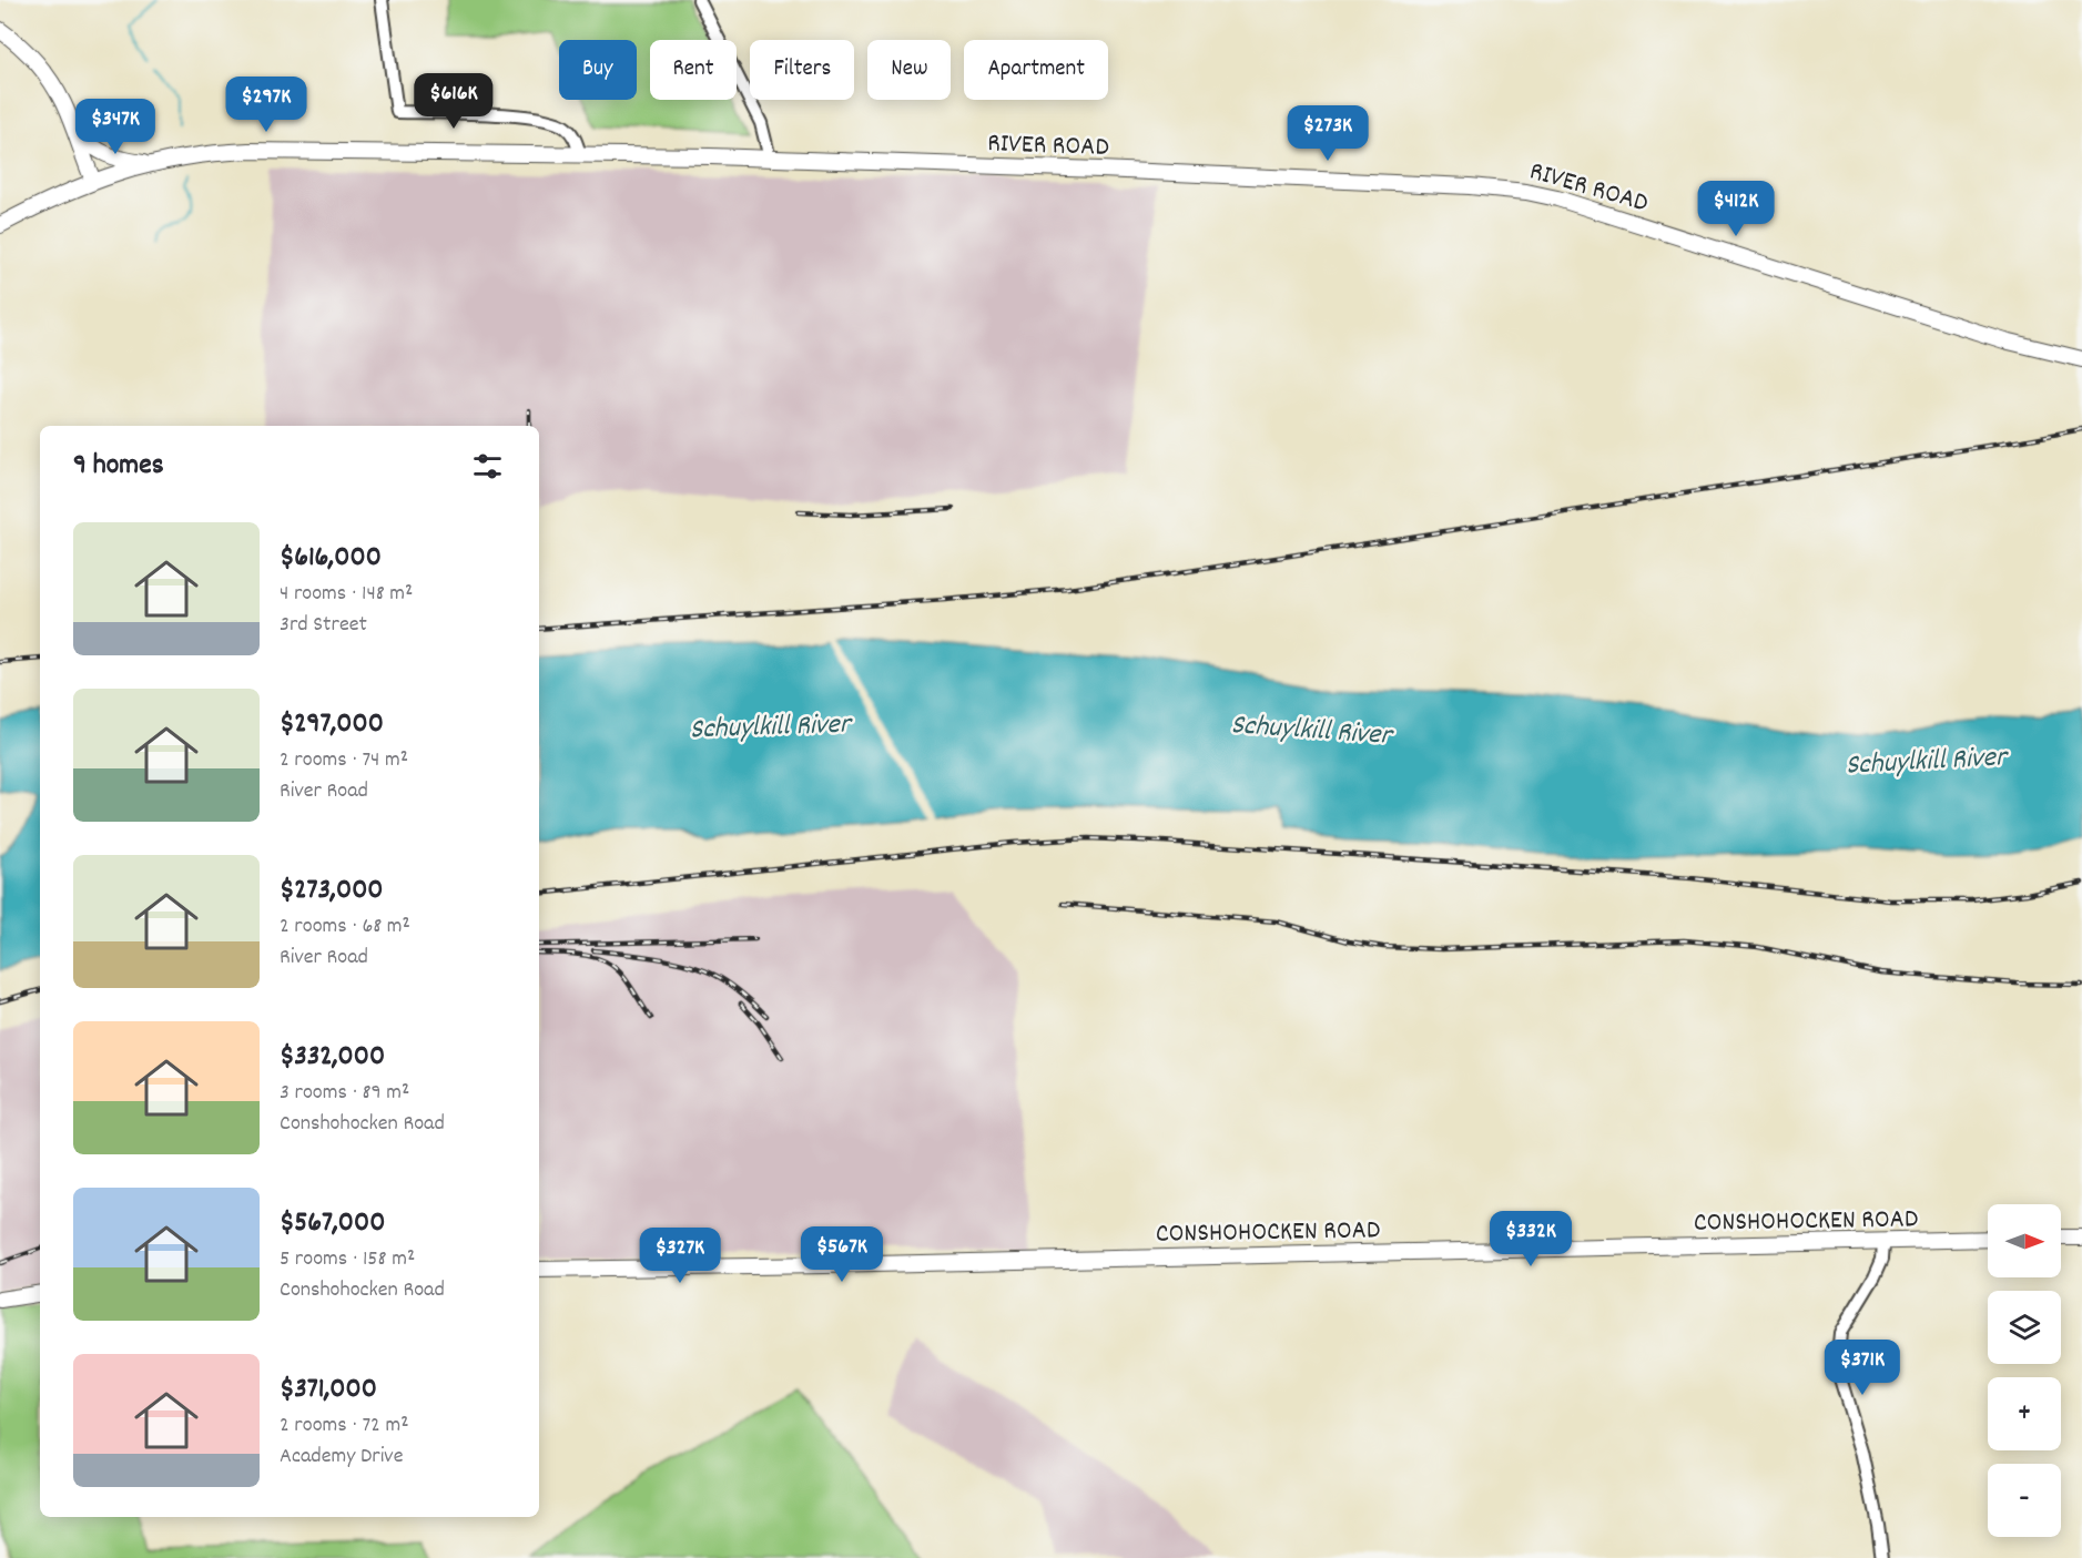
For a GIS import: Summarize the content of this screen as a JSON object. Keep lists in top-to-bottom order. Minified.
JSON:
{"streets":{"main road":["RIVER ROAD","CONSHOHOCKEN ROAD"]},"water":["Schuylkill River"],"north":"right","page":{"chip":["Buy","Rent","Filters","New","Apartment"],"price":["$616K","$297K","$347K","$273K","$412K","$332K","$567K","$327K","$371K"],"heading":"9 homes","list":[{"name":"$616,000","note":"4 rooms · 148 m² · 3rd Street"},{"name":"$297,000","note":"2 rooms · 74 m² · River Road"},{"name":"$273,000","note":"2 rooms · 68 m² · River Road"},{"name":"$332,000","note":"3 rooms · 89 m² · Conshohocken Road"},{"name":"$567,000","note":"5 rooms · 158 m² · Conshohocken Road"},{"name":"$371,000","note":"2 rooms · 72 m² · Academy Drive"}],"map_buttons":["+","−"]}}
